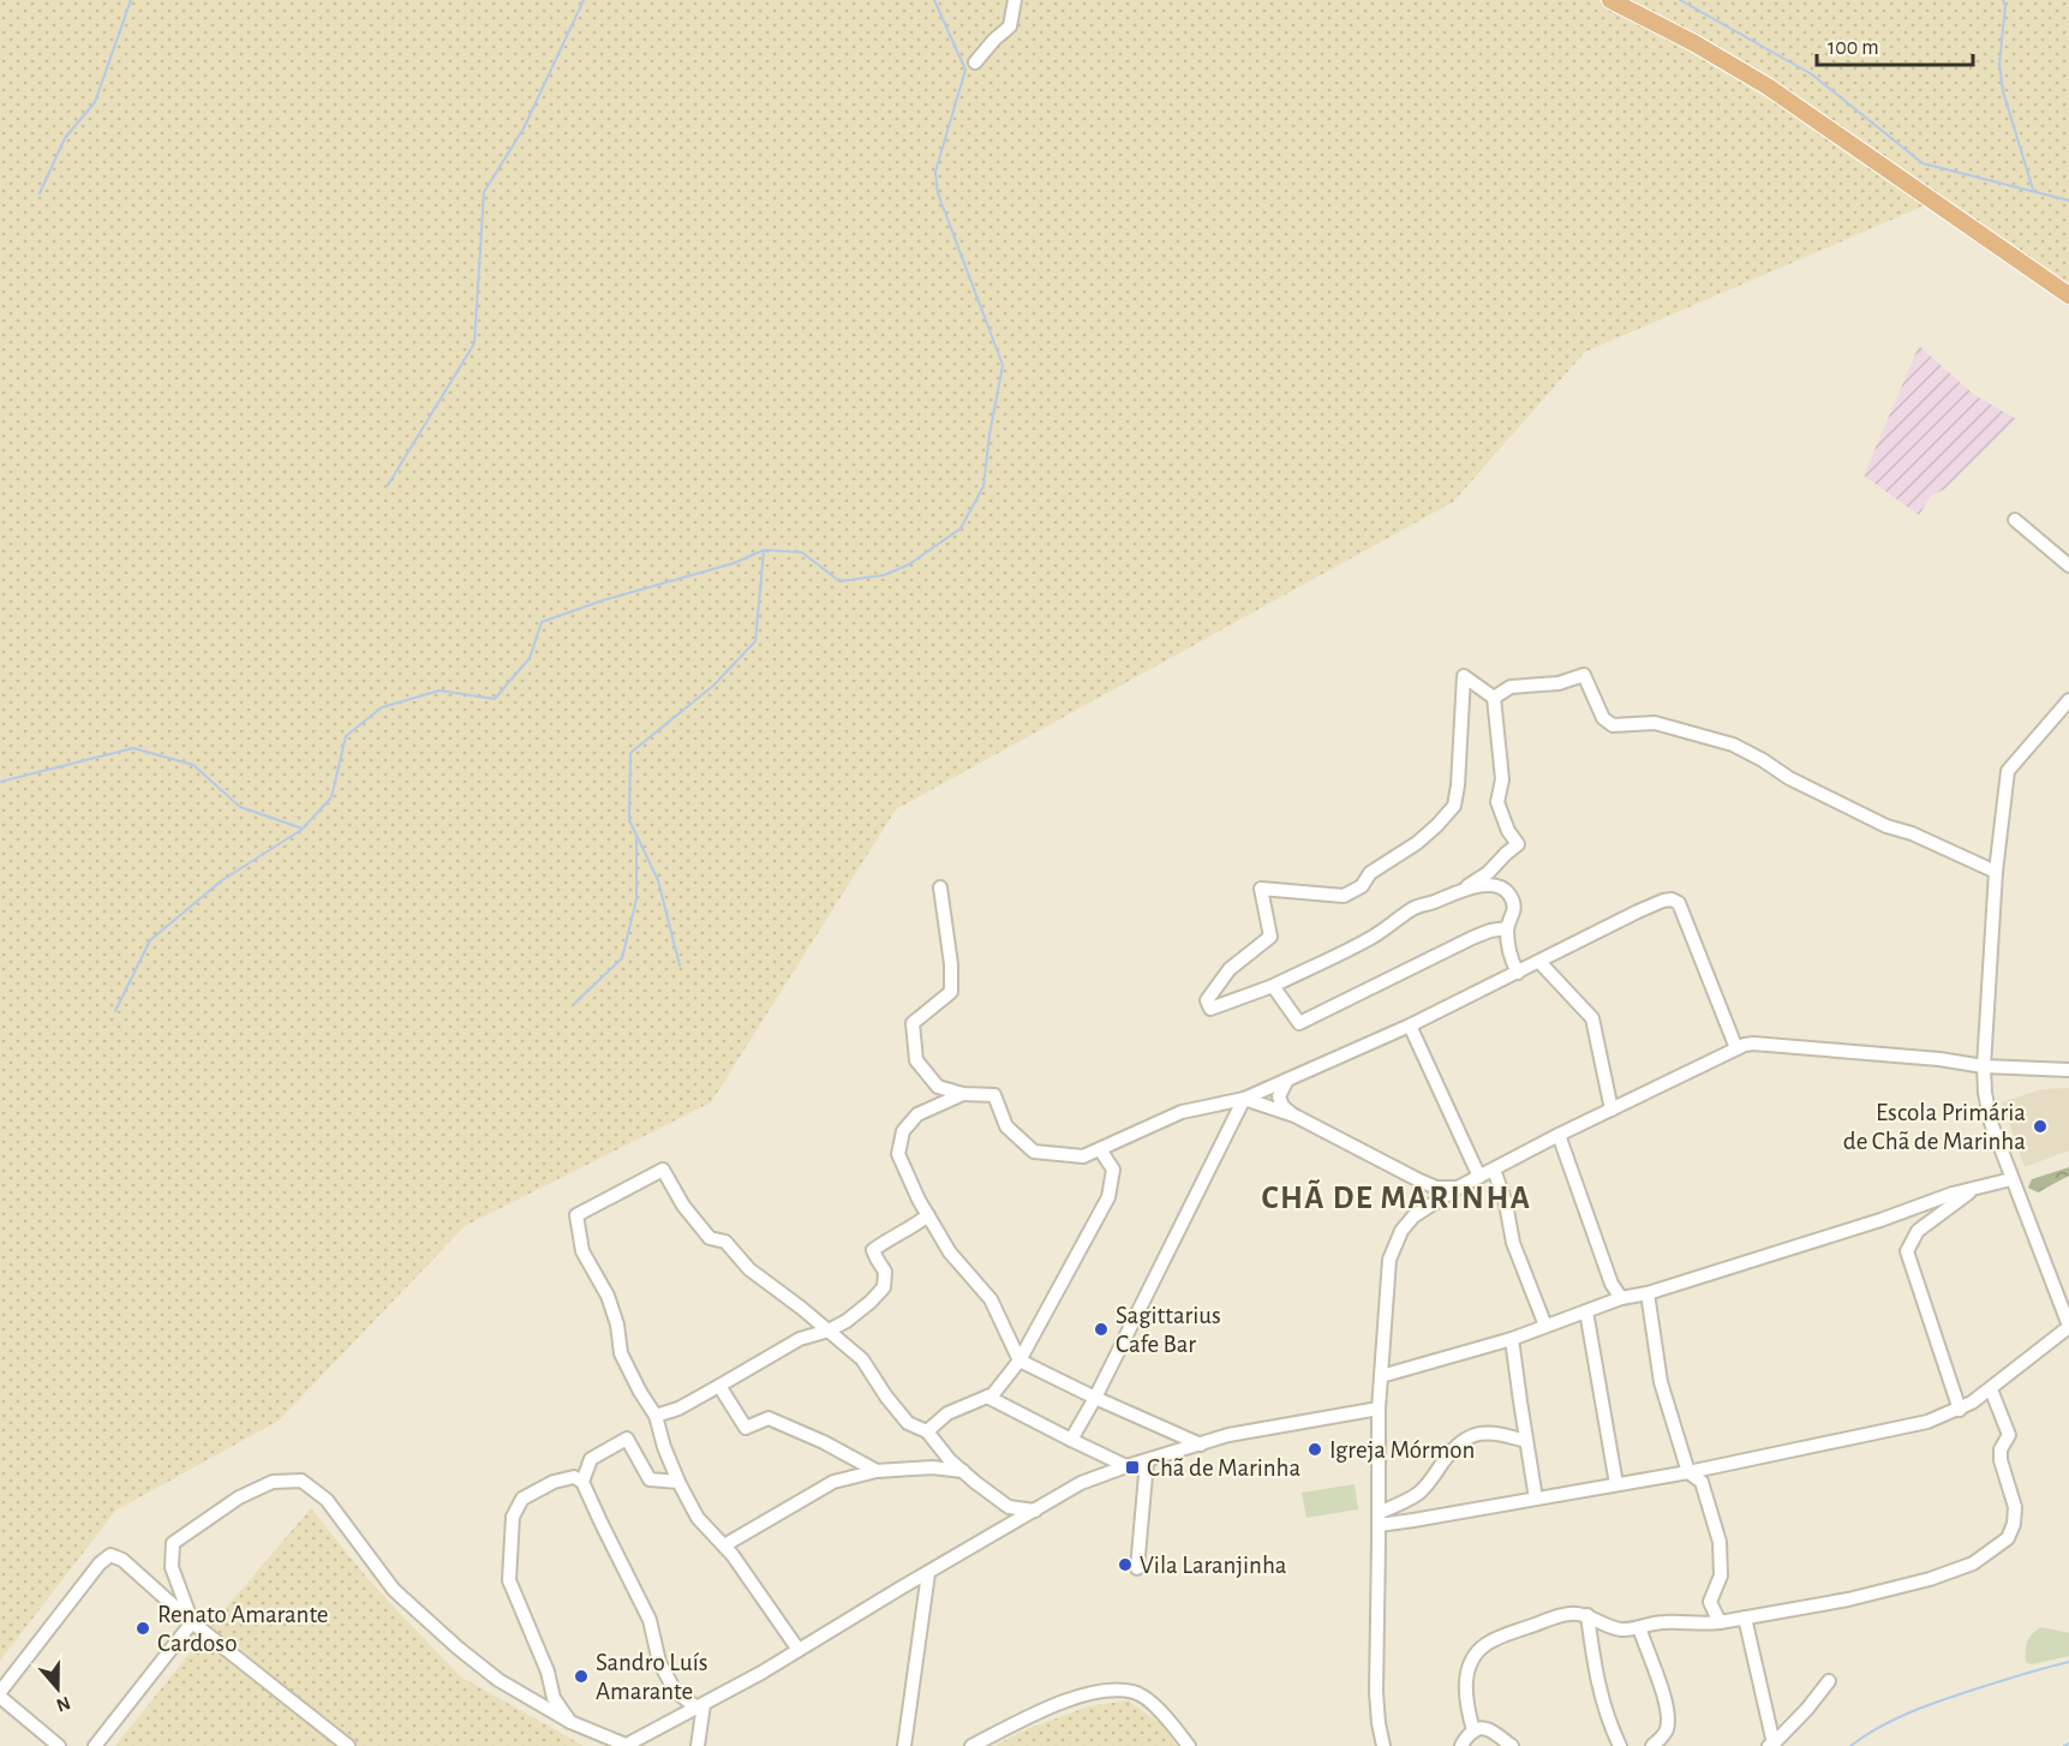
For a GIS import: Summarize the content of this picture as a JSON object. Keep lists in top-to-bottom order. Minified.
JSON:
{"districts":["CHÃ DE MARINHA"],"places":{"other":["Escola Primária de Chã de Marinha","Sagittarius Cafe Bar","Igreja Mórmon","Vila Laranjinha","Renato Amarante Cardoso","Sandro Luís Amarante"],"transit":["Chã de Marinha"]},"scale_bar":"100 m","north":"bottom"}
